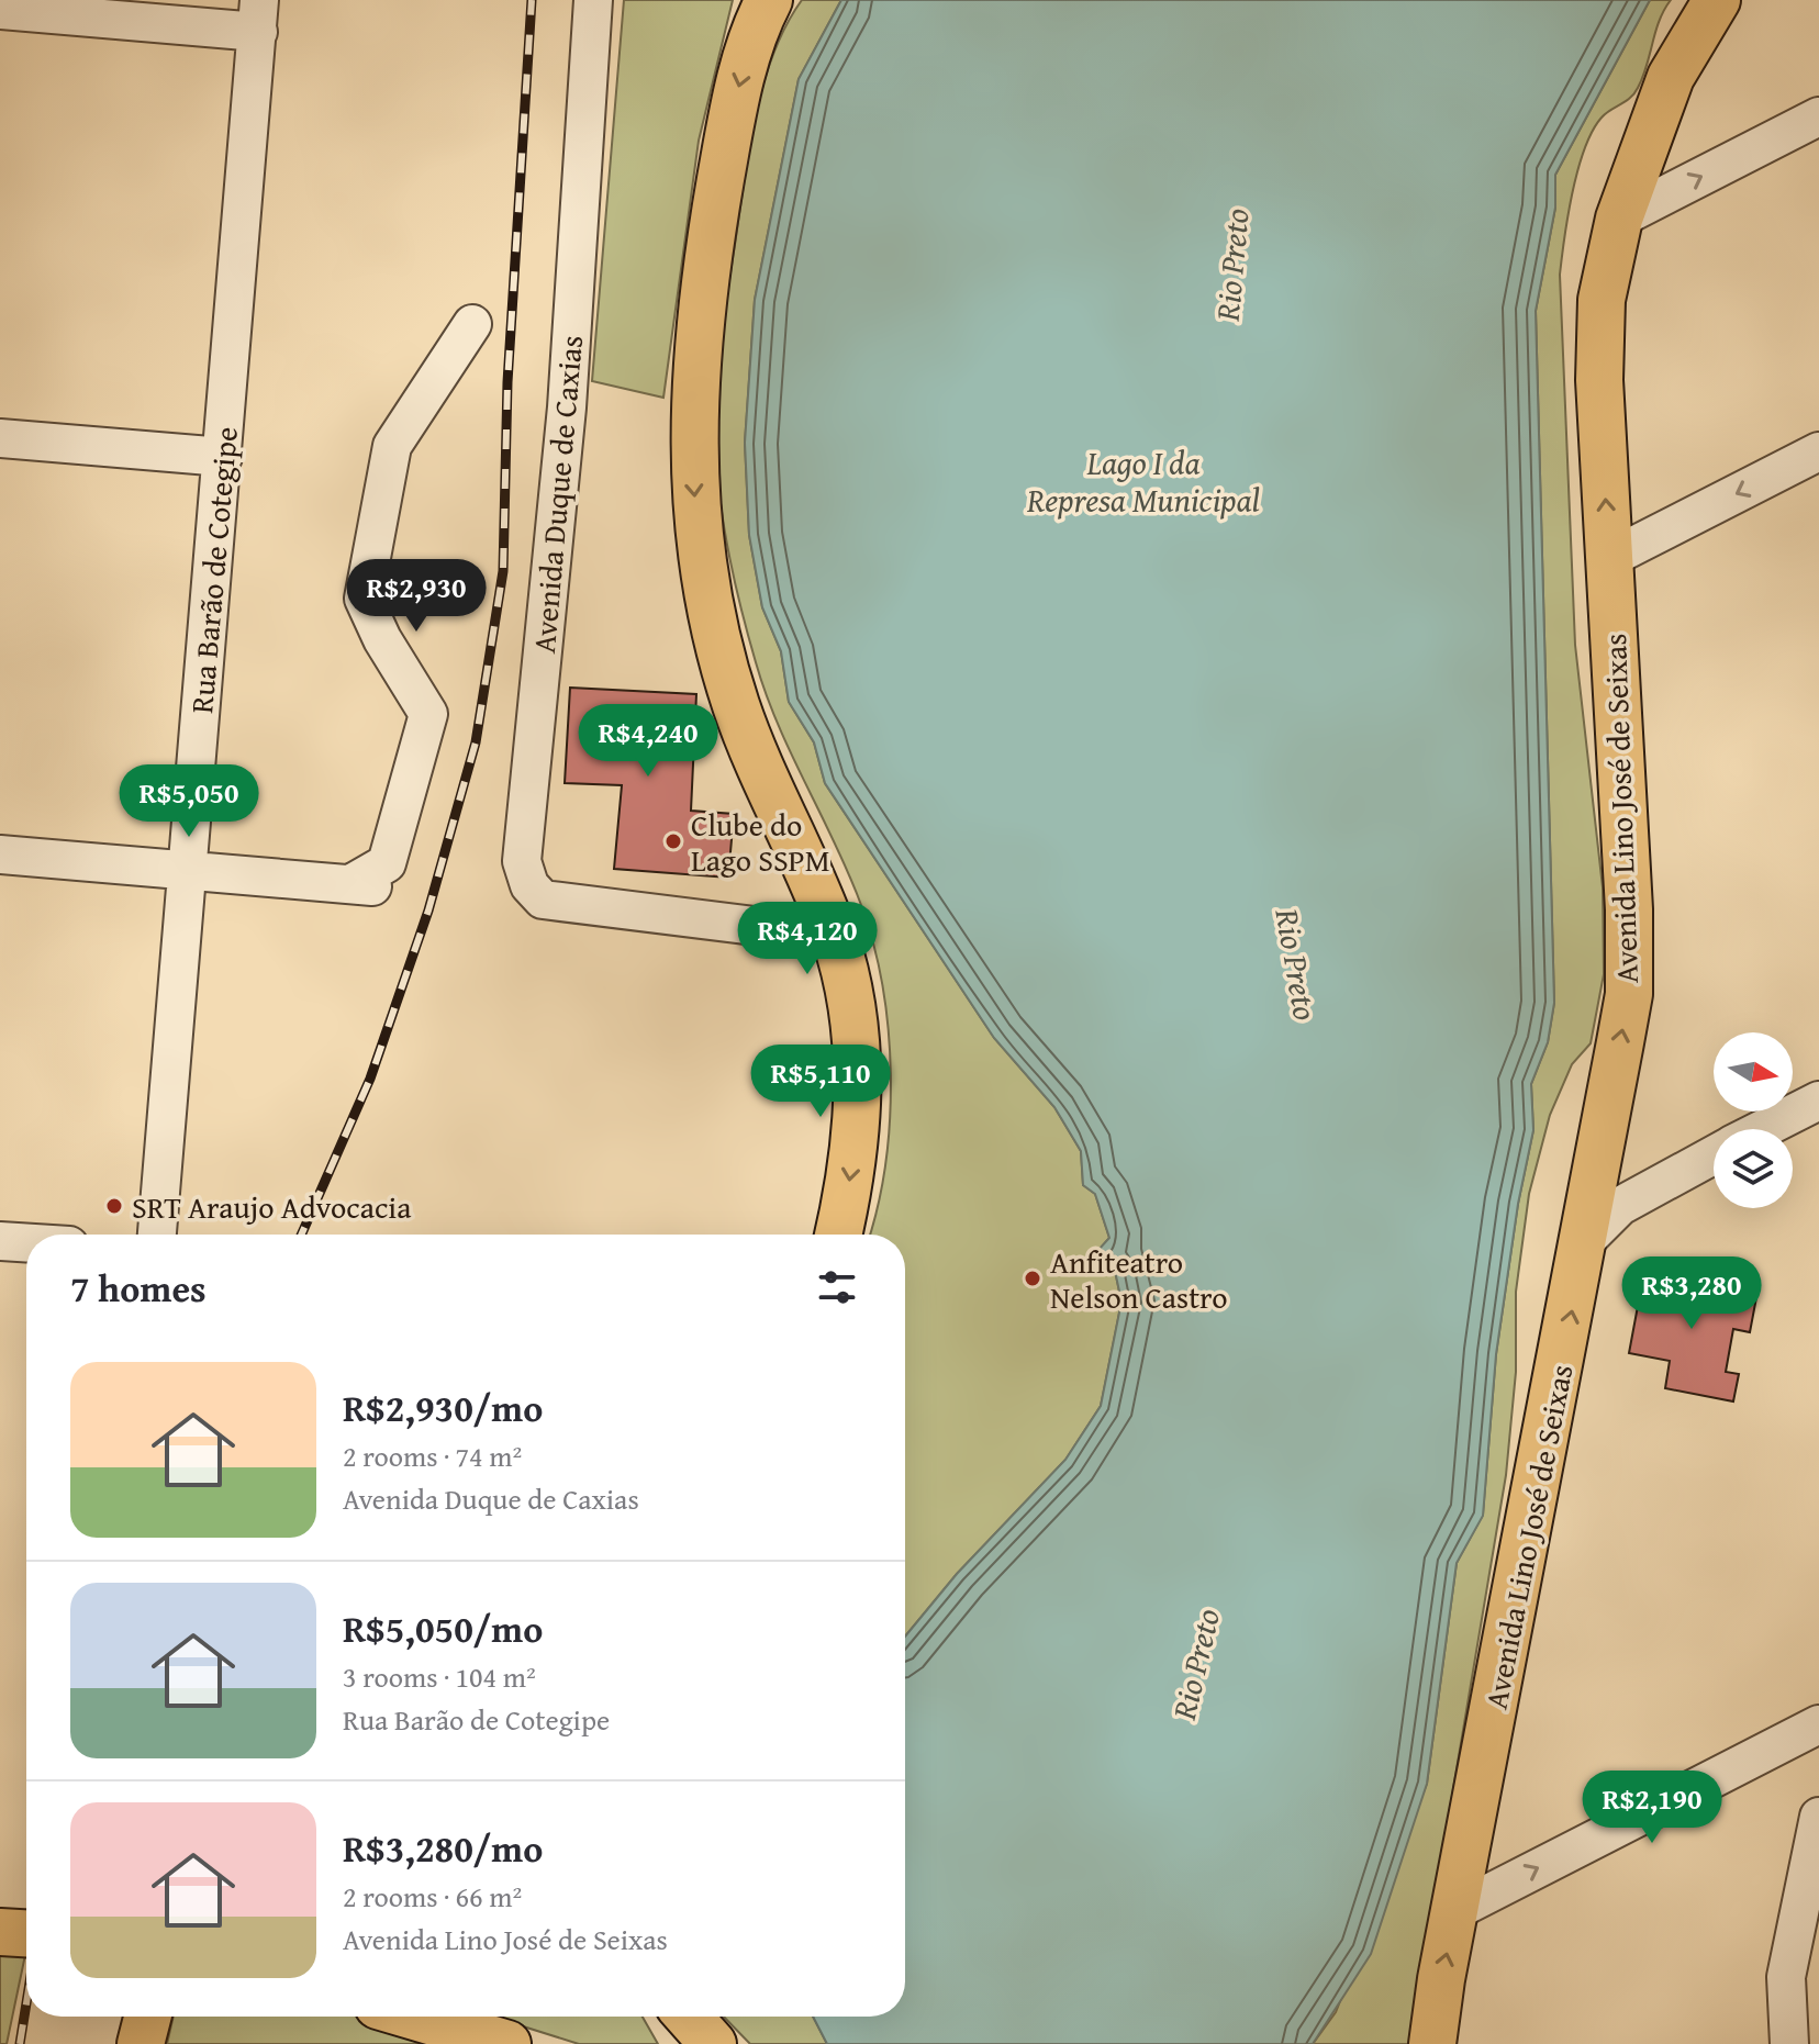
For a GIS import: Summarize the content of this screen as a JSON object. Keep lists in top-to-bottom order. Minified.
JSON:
{"streets":{"main road":["Avenida Lino José de Seixas"],"street":["Avenida Duque de Caxias","Rua Barão de Cotegipe"]},"one_way":["Avenida Lino José de Seixas"],"water":["Rio Preto","Lago I da Represa Municipal"],"places":["Clube do Lago SSPM","SRT Araujo Advocacia","Anfiteatro Nelson Castro"],"north":"right","page":{"price":["R$2,930","R$4,240","R$5,050","R$4,120","R$5,110","R$3,280","R$2,190"],"heading":"7 homes","list":[{"name":"R$2,930/mo","note":"2 rooms · 74 m² · Avenida Duque de Caxias"},{"name":"R$5,050/mo","note":"3 rooms · 104 m² · Rua Barão de Cotegipe"},{"name":"R$3,280/mo","note":"2 rooms · 66 m² · Avenida Lino José de Seixas"}]}}
